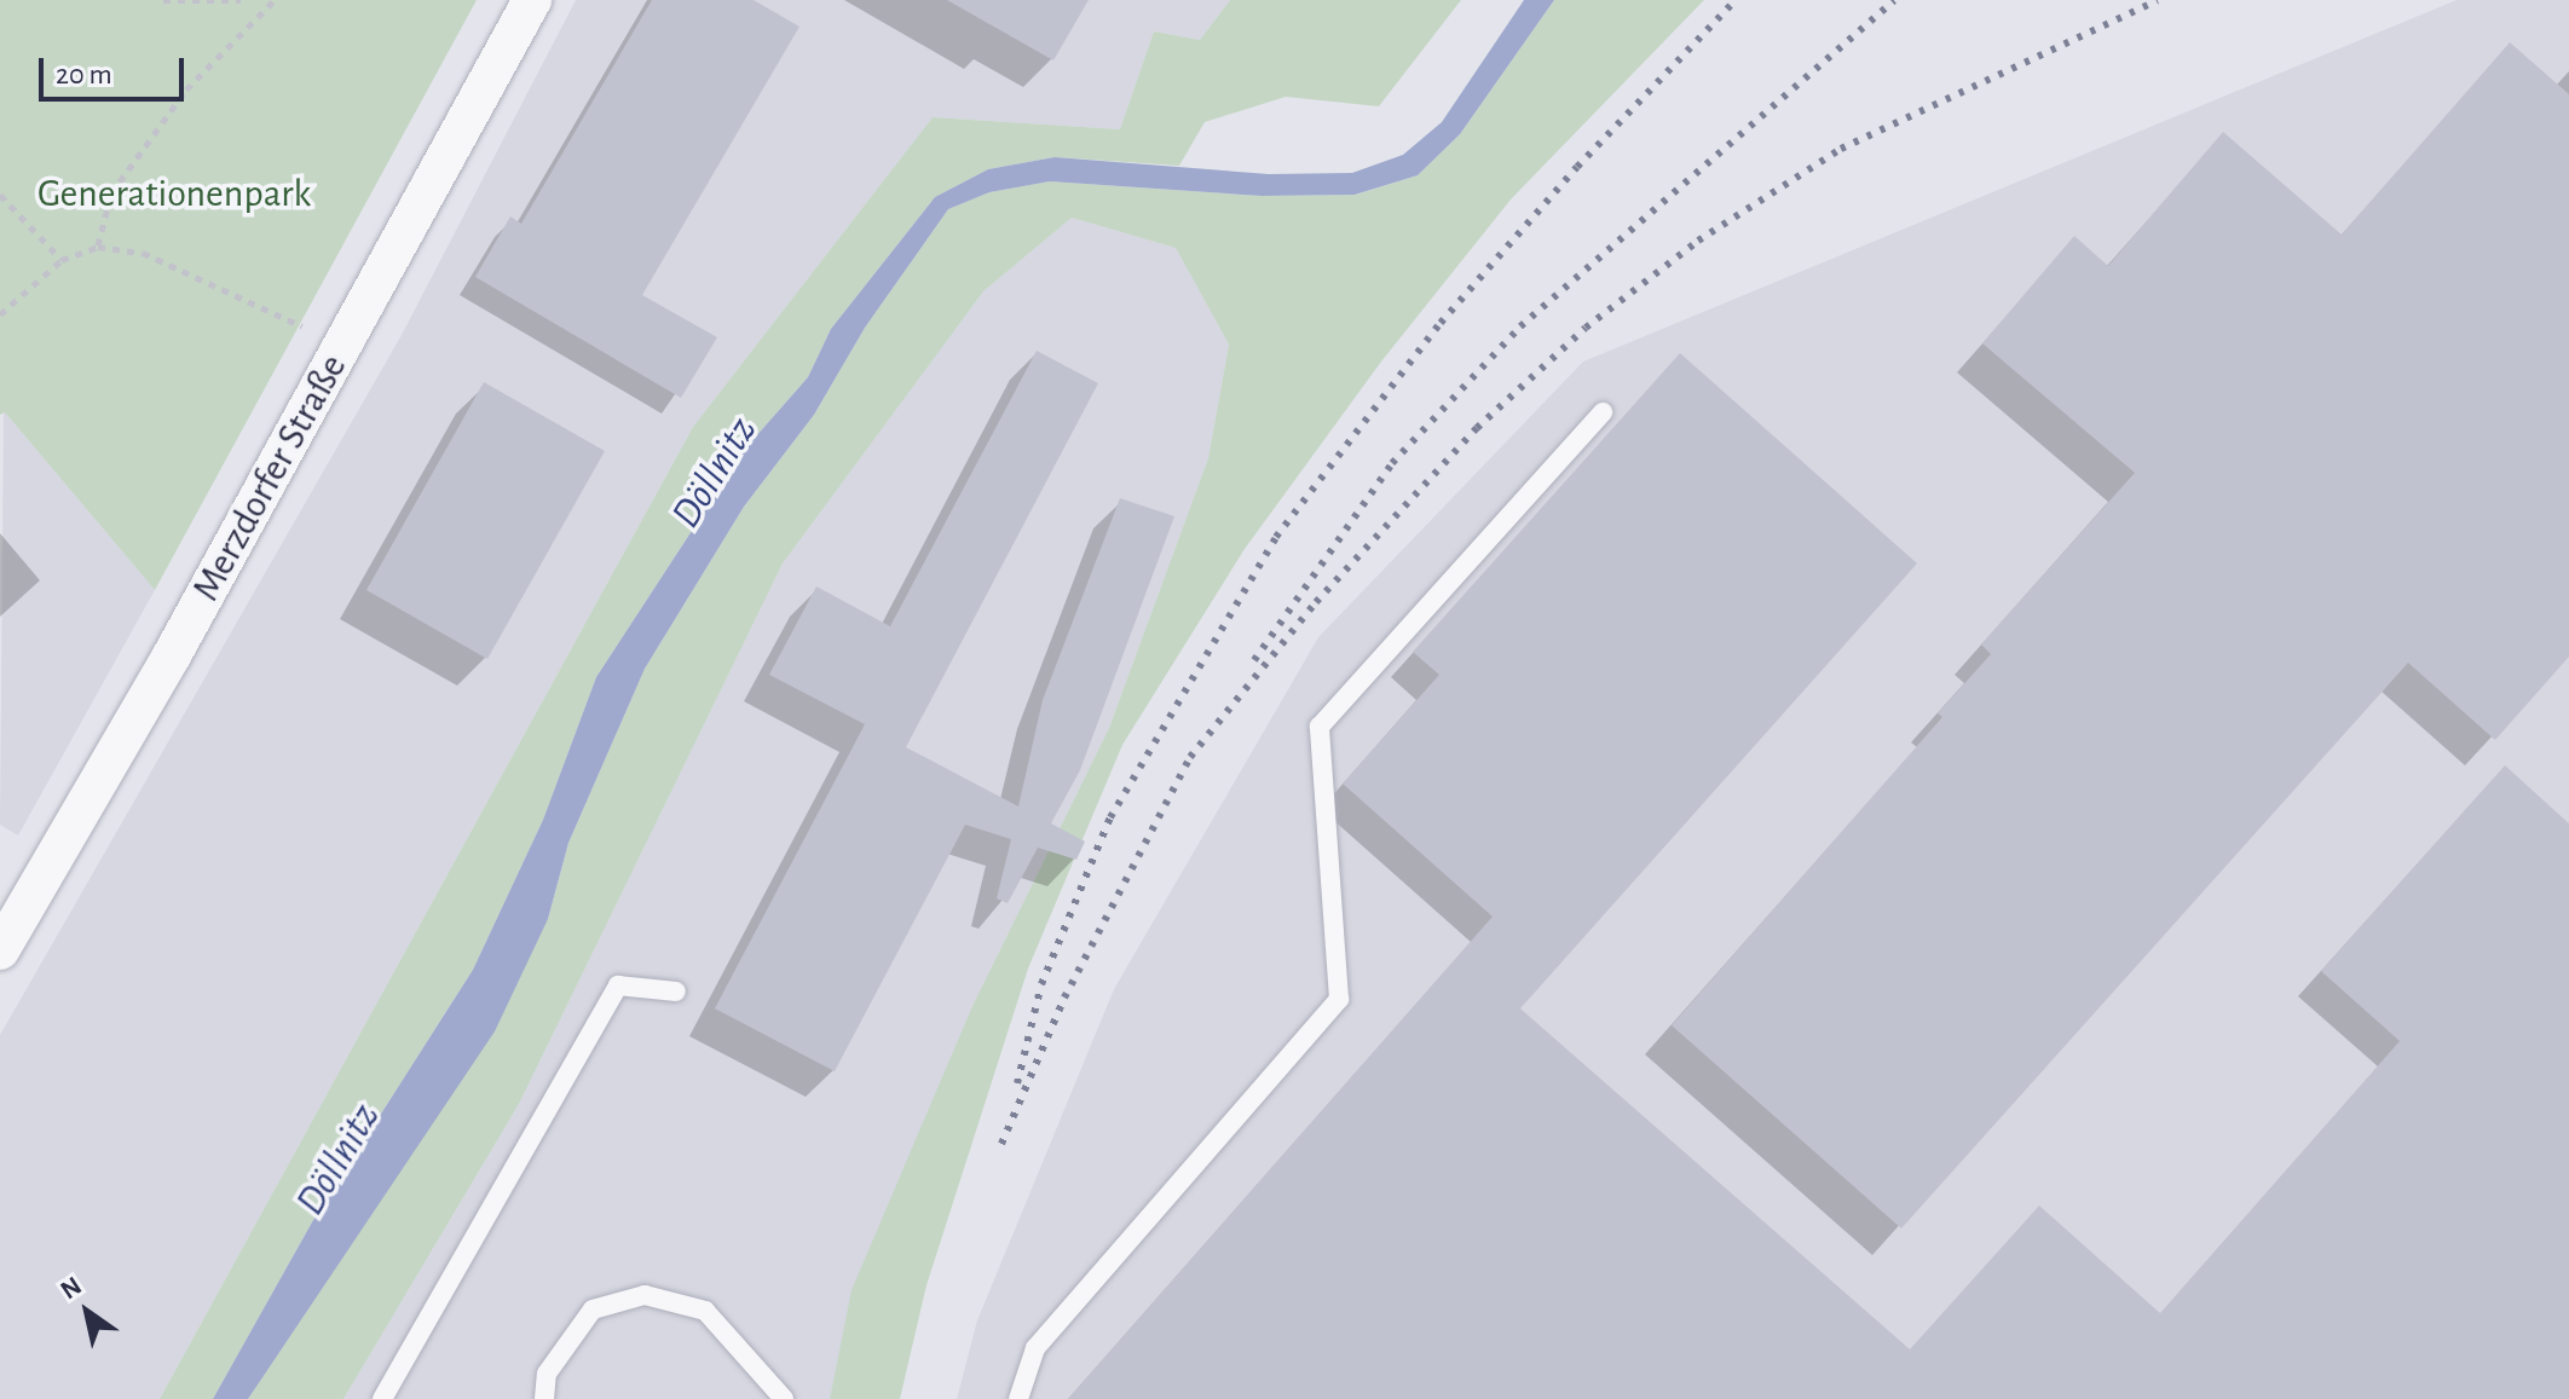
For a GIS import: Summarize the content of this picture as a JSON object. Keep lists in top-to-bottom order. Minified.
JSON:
{"streets":{"street":["Merzdorfer Straße"]},"water":["Döllnitz"],"parks":["Generationenpark"],"scale_bar":"20 m","north":"top left"}
